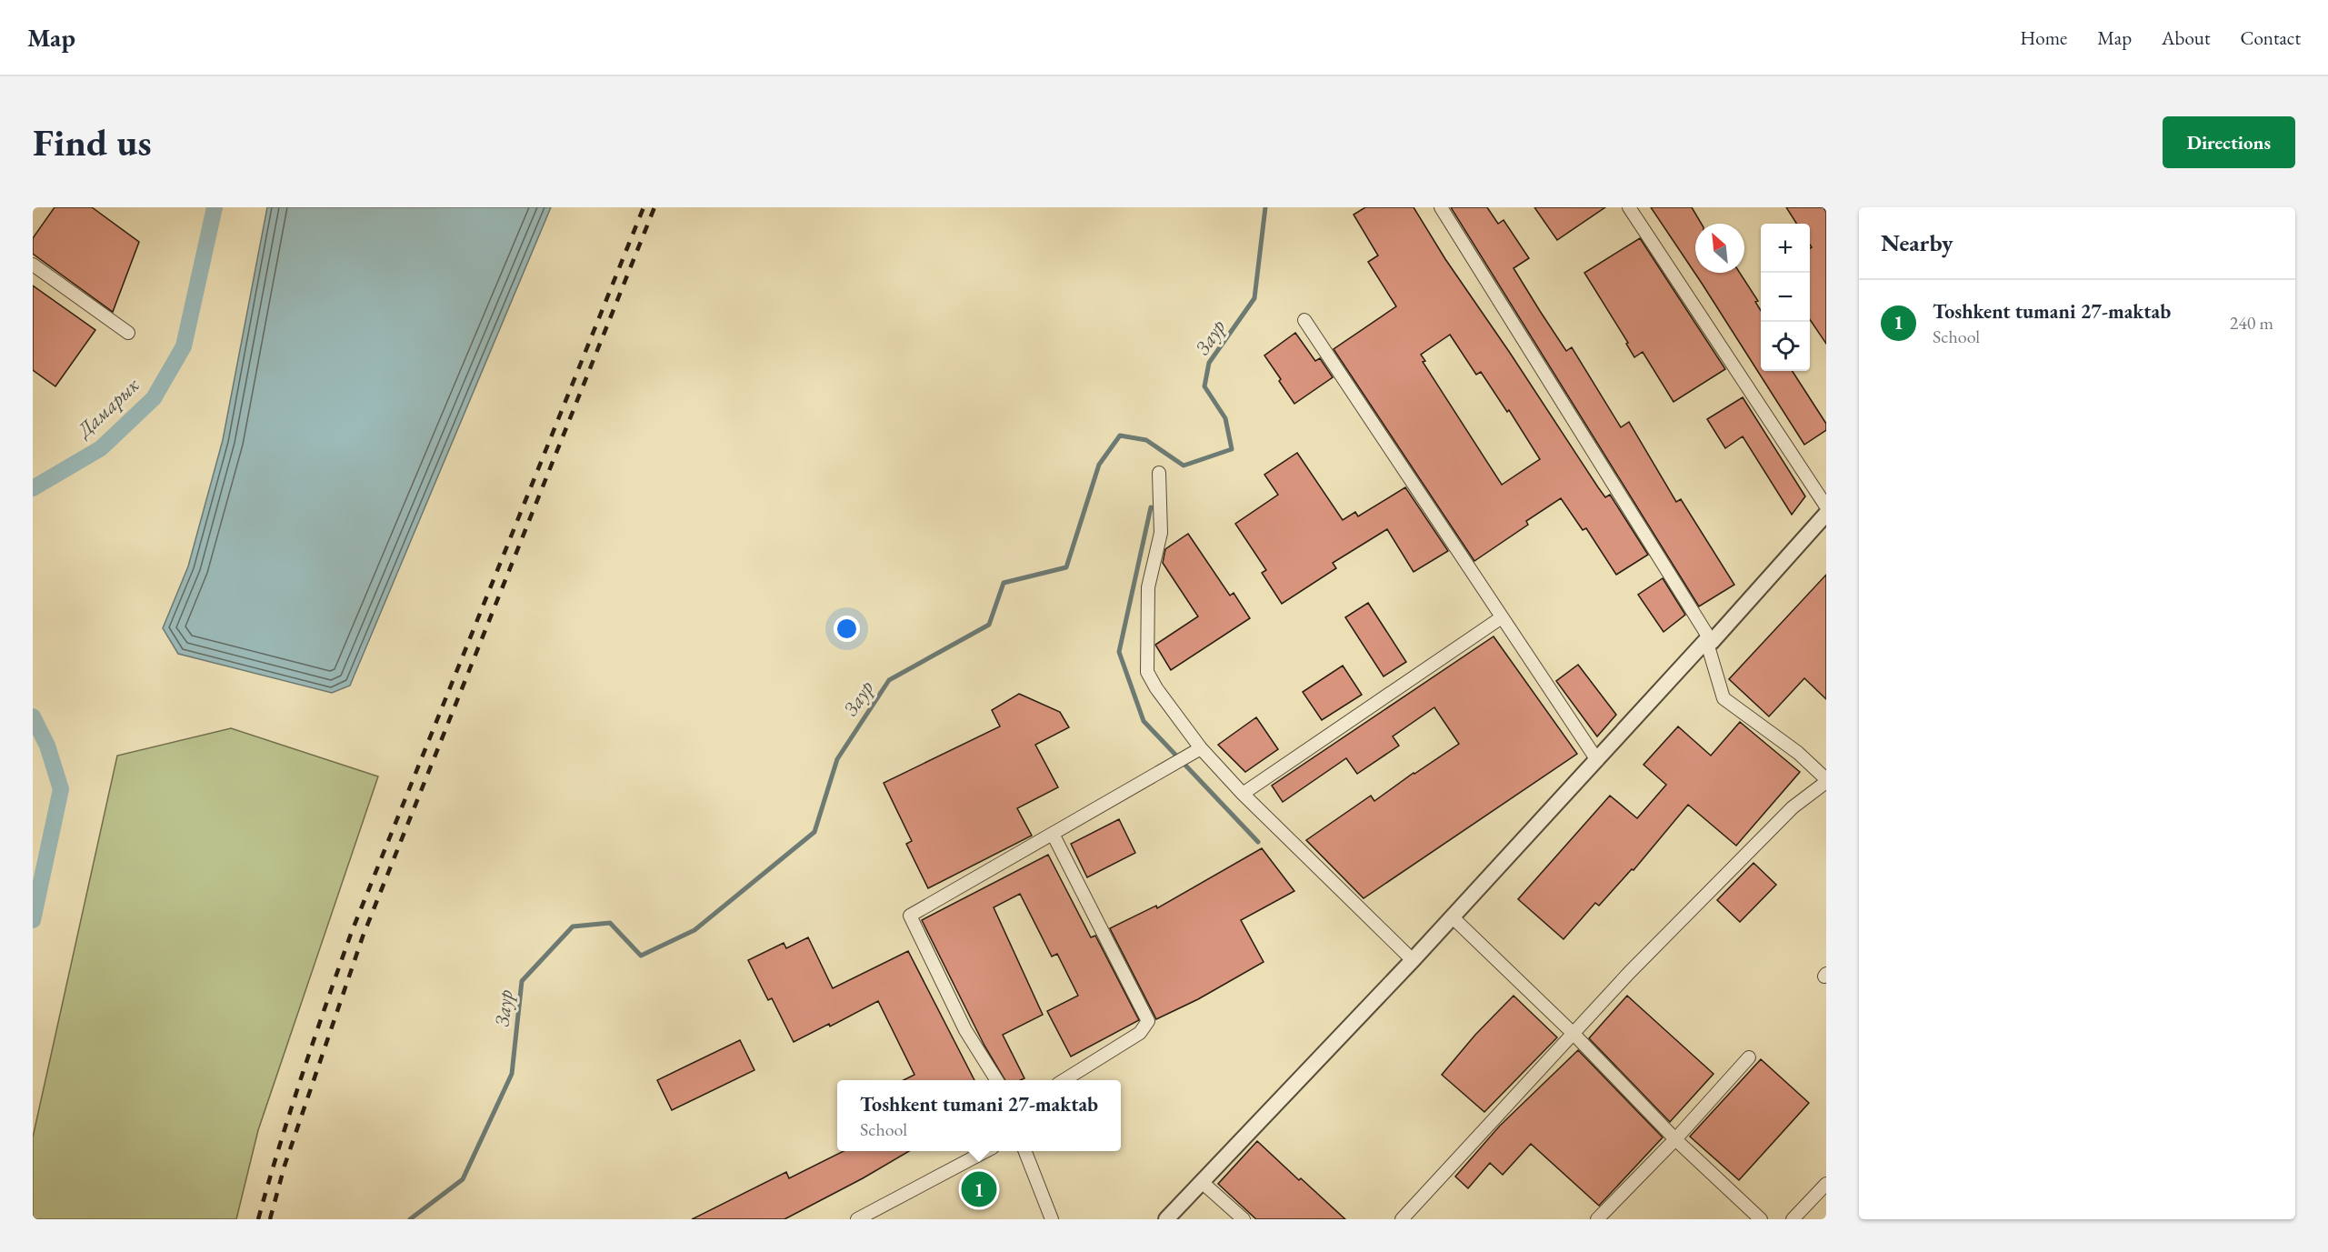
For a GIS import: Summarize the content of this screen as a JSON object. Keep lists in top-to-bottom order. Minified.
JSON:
{"water":["Заур","Дамарык"],"north":"top left","page":{"header":"Map","nav":["Home","Map","About","Contact"],"buttons":"Directions","title":"Find us","heading":"Nearby","map_buttons":["+","−"],"list":[{"mark":"1","name":"Toshkent tumani 27-maktab","note":"School","value":"240 m"}],"popup":["Toshkent tumani 27-maktab","School"],"pins":"1"}}
